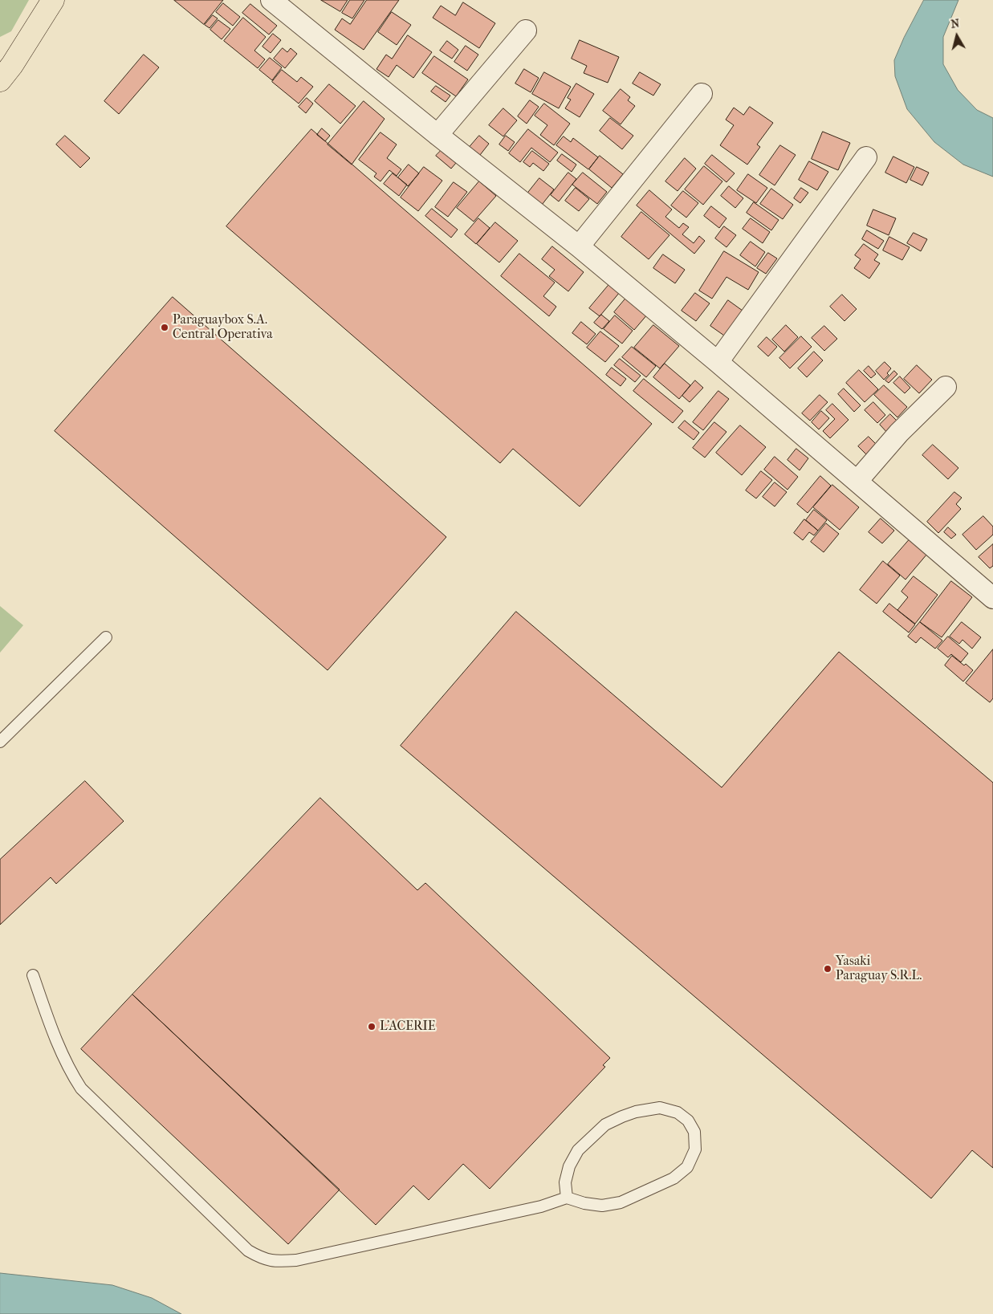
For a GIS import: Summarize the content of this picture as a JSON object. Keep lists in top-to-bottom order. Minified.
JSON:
{"places":["Paraguaybox S.A. Central Operativa","Yasaki Paraguay S.R.L.","L'ACERIE"],"north":"top"}
